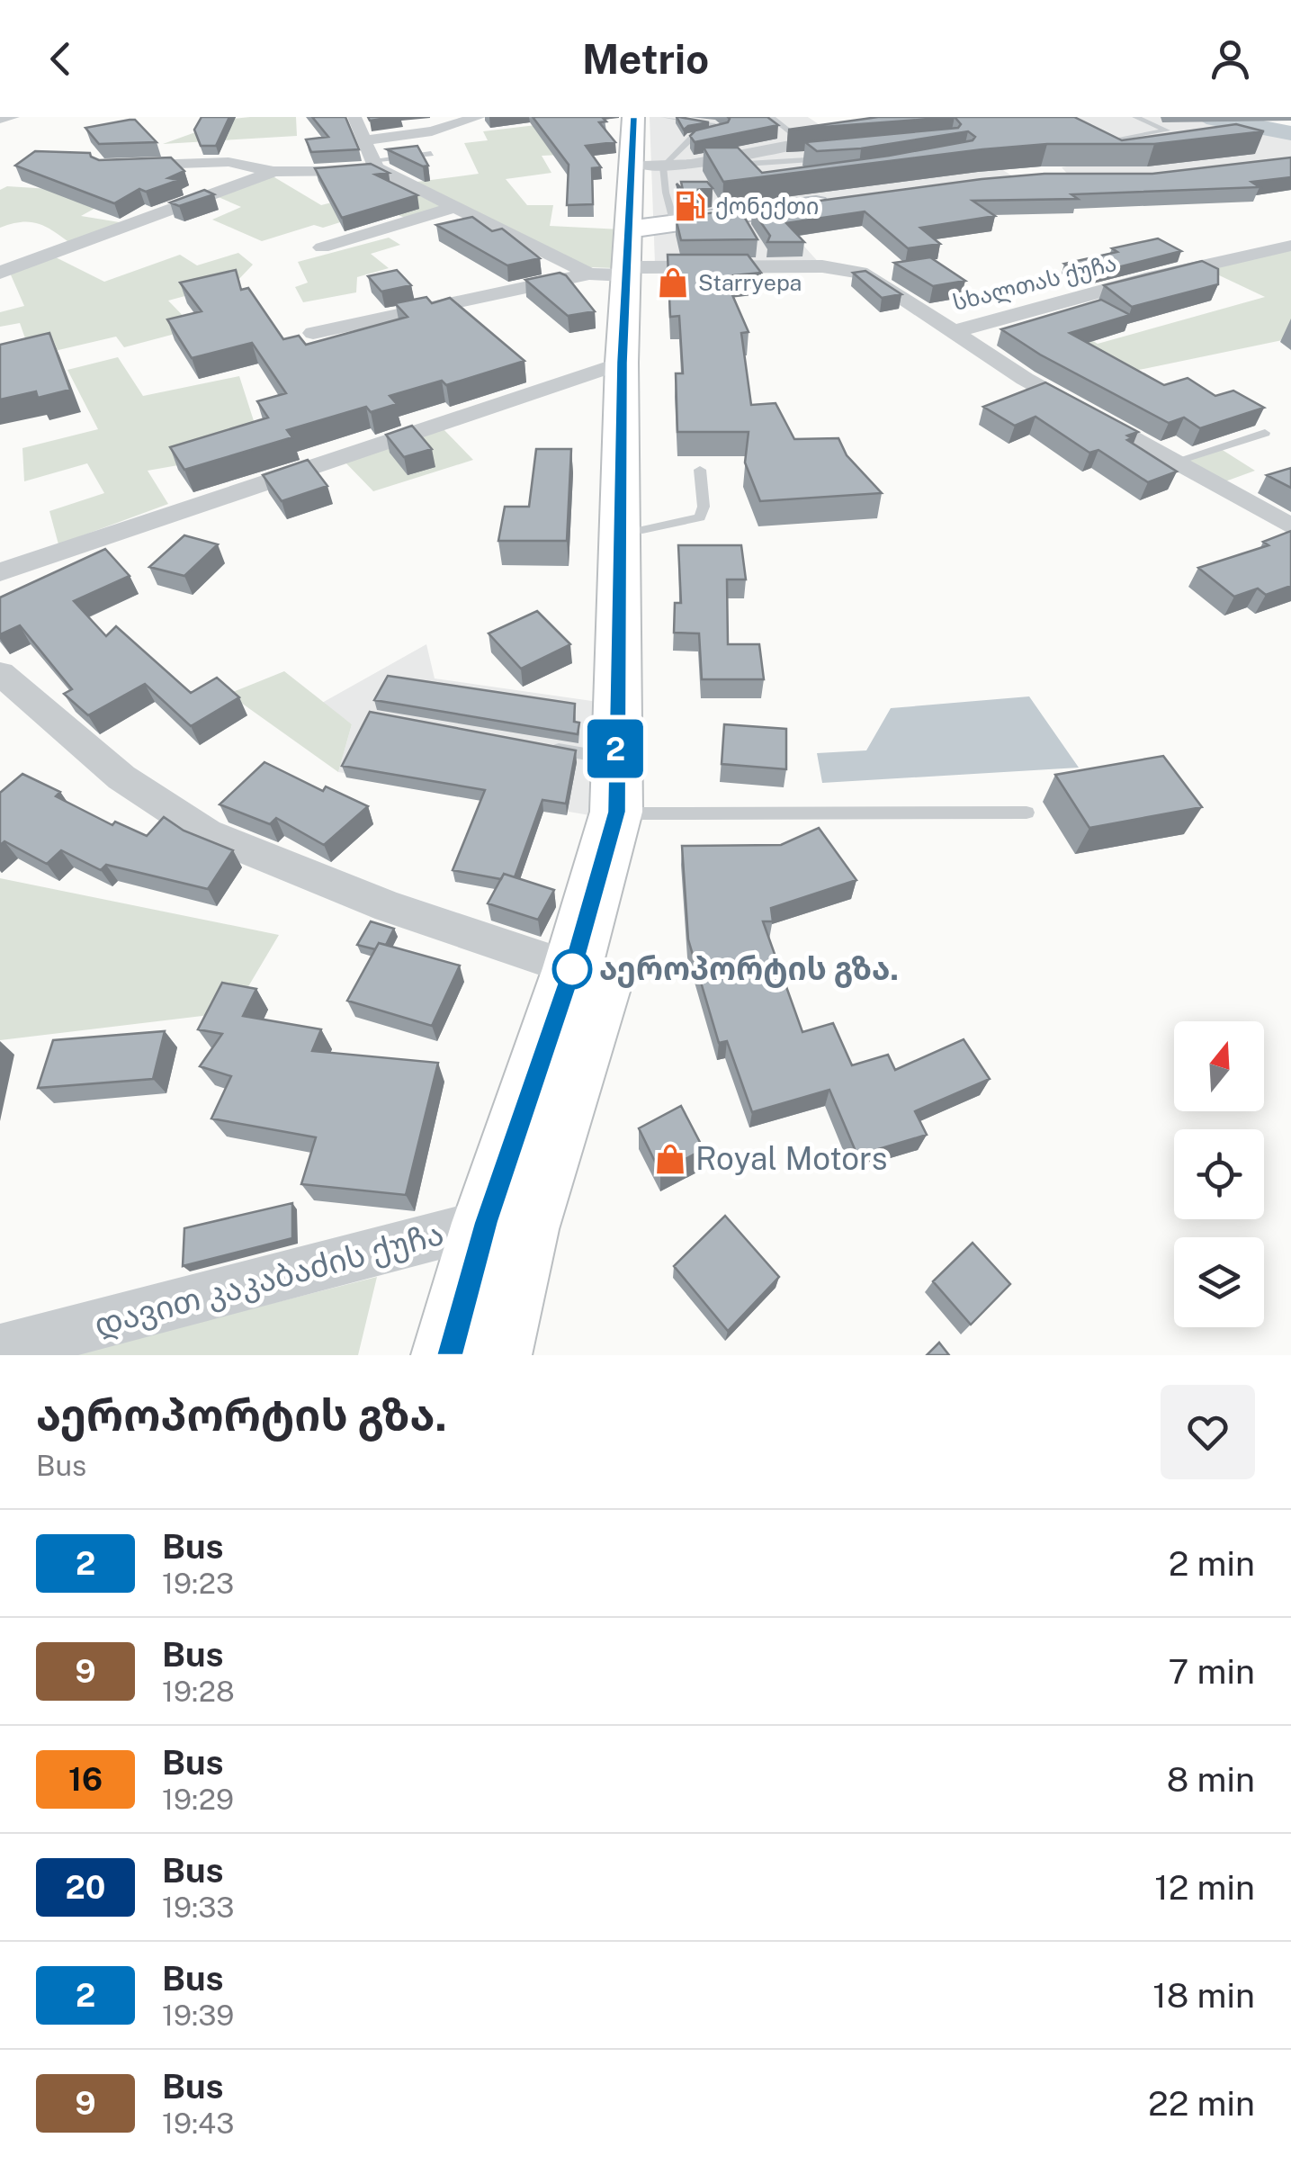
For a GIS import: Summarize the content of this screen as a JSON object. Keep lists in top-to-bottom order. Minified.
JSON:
{"streets":{"street":["სხალთას ქუჩა","დავით კაკაბაძის ქუჩა"]},"places":{"fuel station":["ქონექთი"],"shop":["Starryepa","Royal Motors"],"other":["აეროპორტის გზა."]},"lines":["bus line 2"],"north":"top","page":{"header":"Metrio","on_map":"2","heading":["აეროპორტის გზა.","Bus"],"list":[{"mark":"2","name":"Bus","note":"19:23","value":"2 min"},{"mark":"9","name":"Bus","note":"19:28","value":"7 min"},{"mark":"16","name":"Bus","note":"19:29","value":"8 min"},{"mark":"20","name":"Bus","note":"19:33","value":"12 min"},{"mark":"2","name":"Bus","note":"19:39","value":"18 min"},{"mark":"9","name":"Bus","note":"19:43","value":"22 min"}]}}
